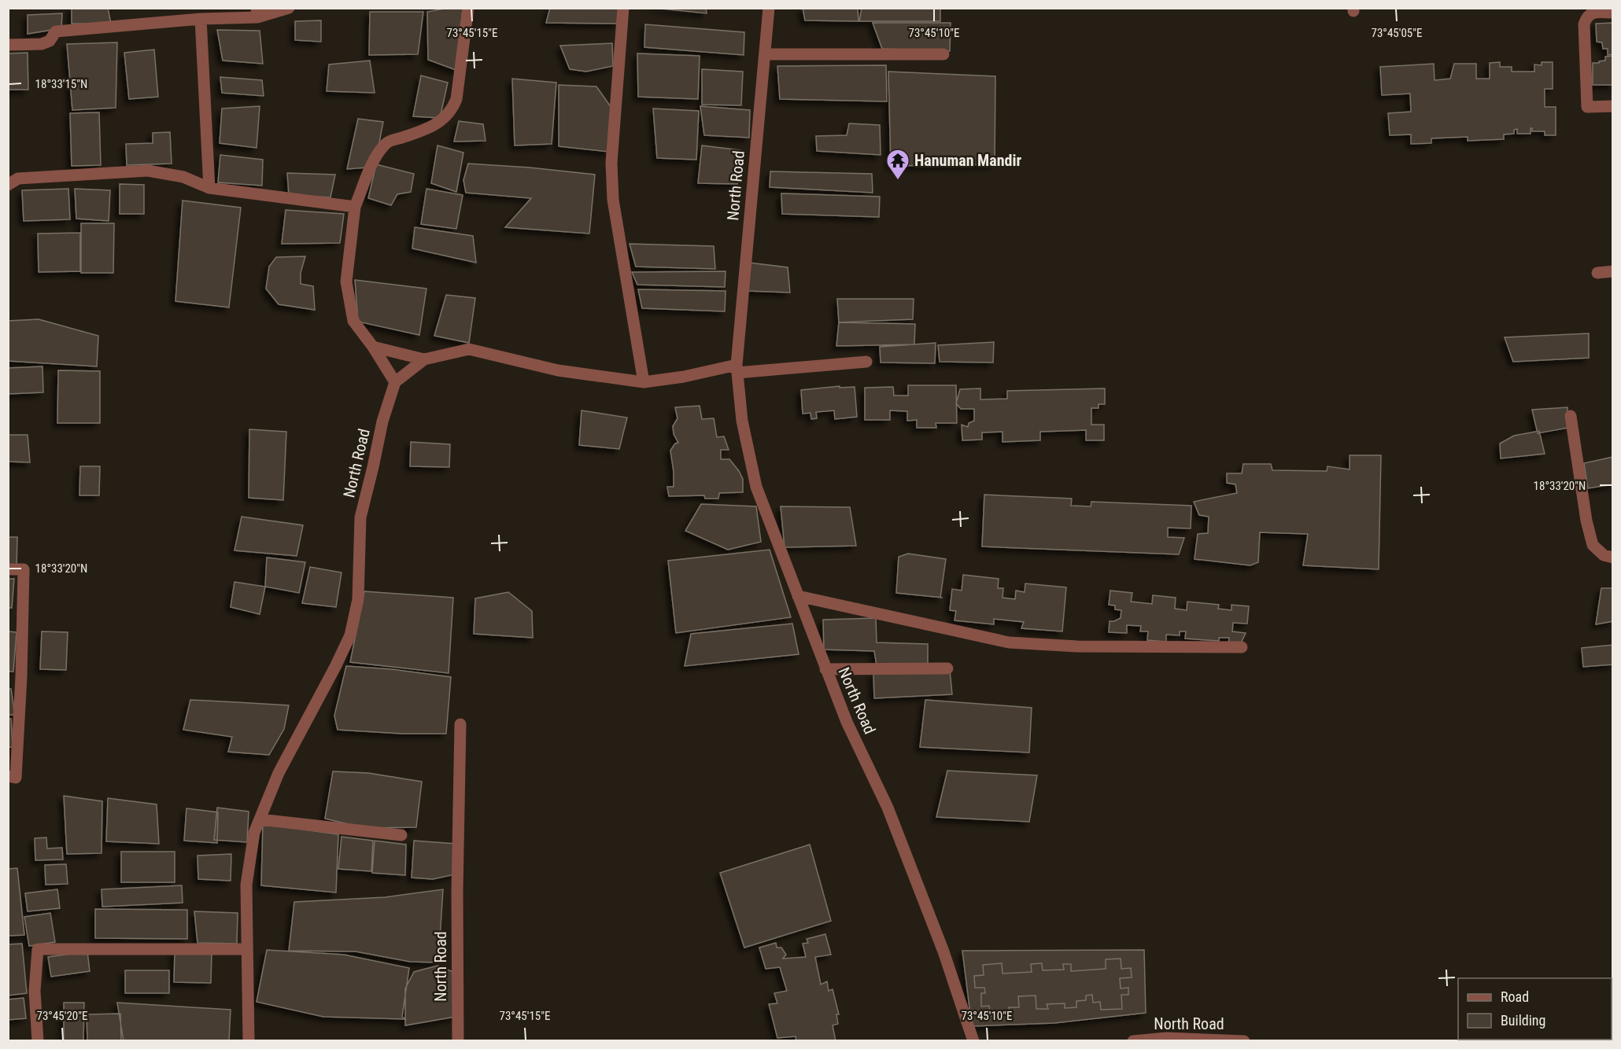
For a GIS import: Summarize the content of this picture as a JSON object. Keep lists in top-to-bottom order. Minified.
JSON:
{"streets":{"street":["North Road"]},"places":{"temple":["Hanuman Mandir"]},"legend":["Road","Building"],"coordinates":["73°45'15\"E","73°45'10\"E","73°45'05\"E","18°33'15\"N","18°33'20\"N","73°45'20\"E"]}
